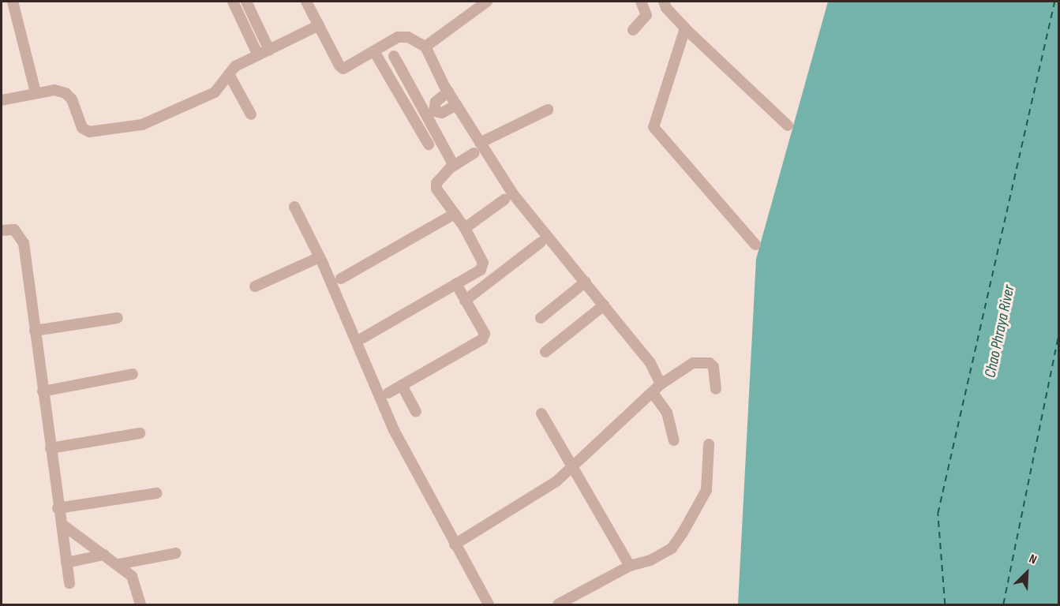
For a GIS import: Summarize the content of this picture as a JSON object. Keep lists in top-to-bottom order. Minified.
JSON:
{"water":["Chao Phraya River"],"north":"top right"}
